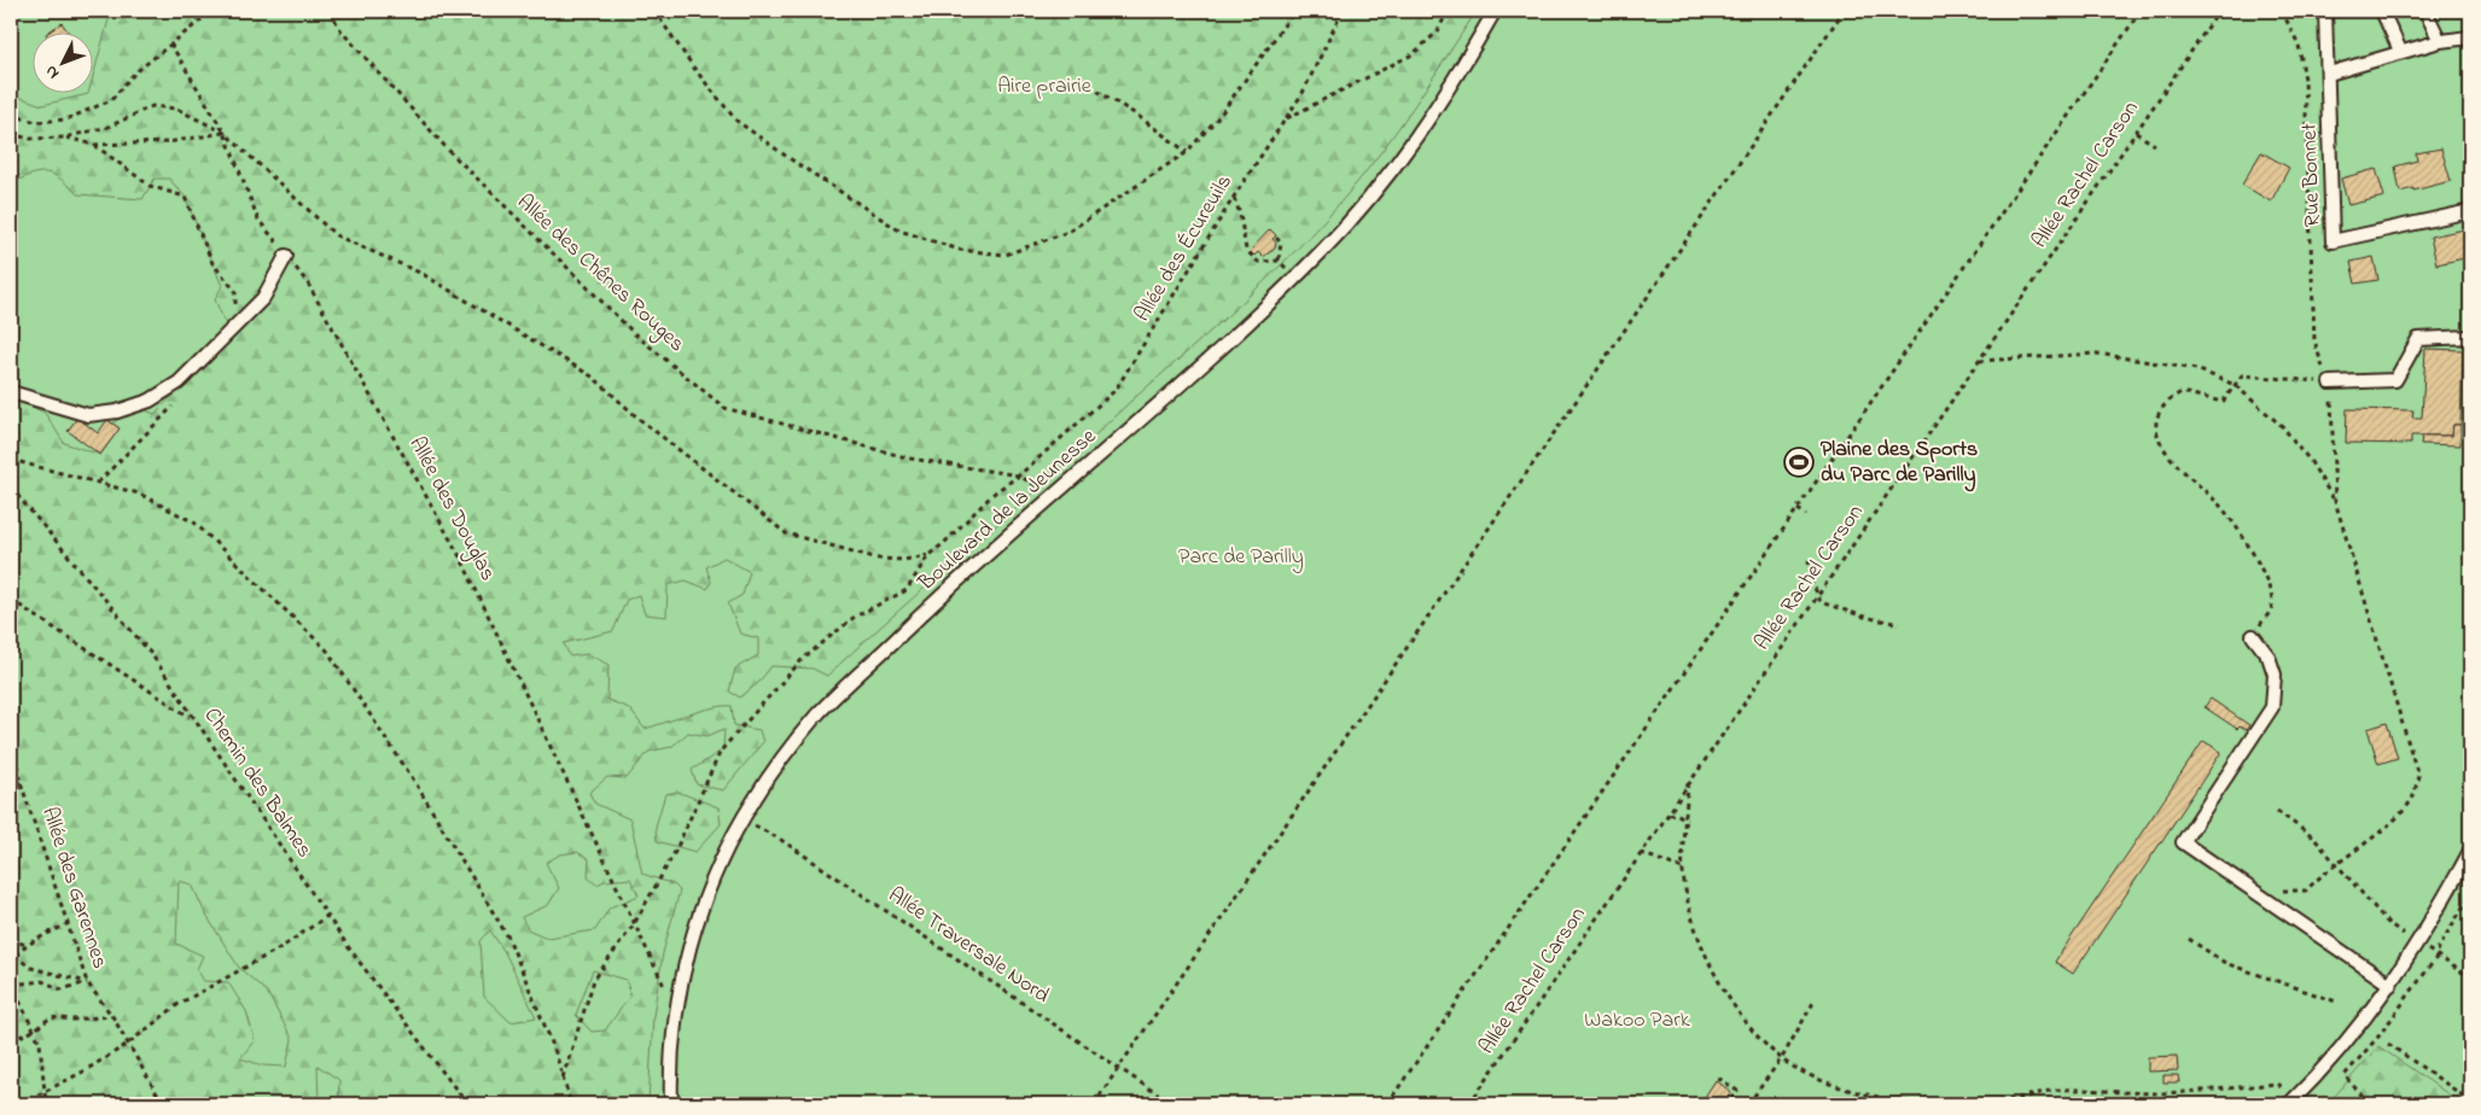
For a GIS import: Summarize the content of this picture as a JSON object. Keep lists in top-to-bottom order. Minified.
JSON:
{"streets":{"lane":["Rue Bonnet","Boulevard de la Jeunesse"],"path":["Allée Rachel Carson","Allée des Écureuils","Allée des Chênes Rouges","Allée des Douglas","Chemin des Balmes","Allée des Garennes","Allée Traversale Nord"]},"crossings":[["Allée des Écureuils","Allée des Chênes Rouges"],["Allée des Chênes Rouges","Boulevard de la Jeunesse"],["Allée des Douglas","Boulevard de la Jeunesse"],["Boulevard de la Jeunesse","Allée Traversale Nord"]],"parks":["Aire prairie","Parc de Parilly","Wakoo Park"],"places":{"sports":["Plaine des Sports du Parc de Parilly"]},"north":"bottom left"}
